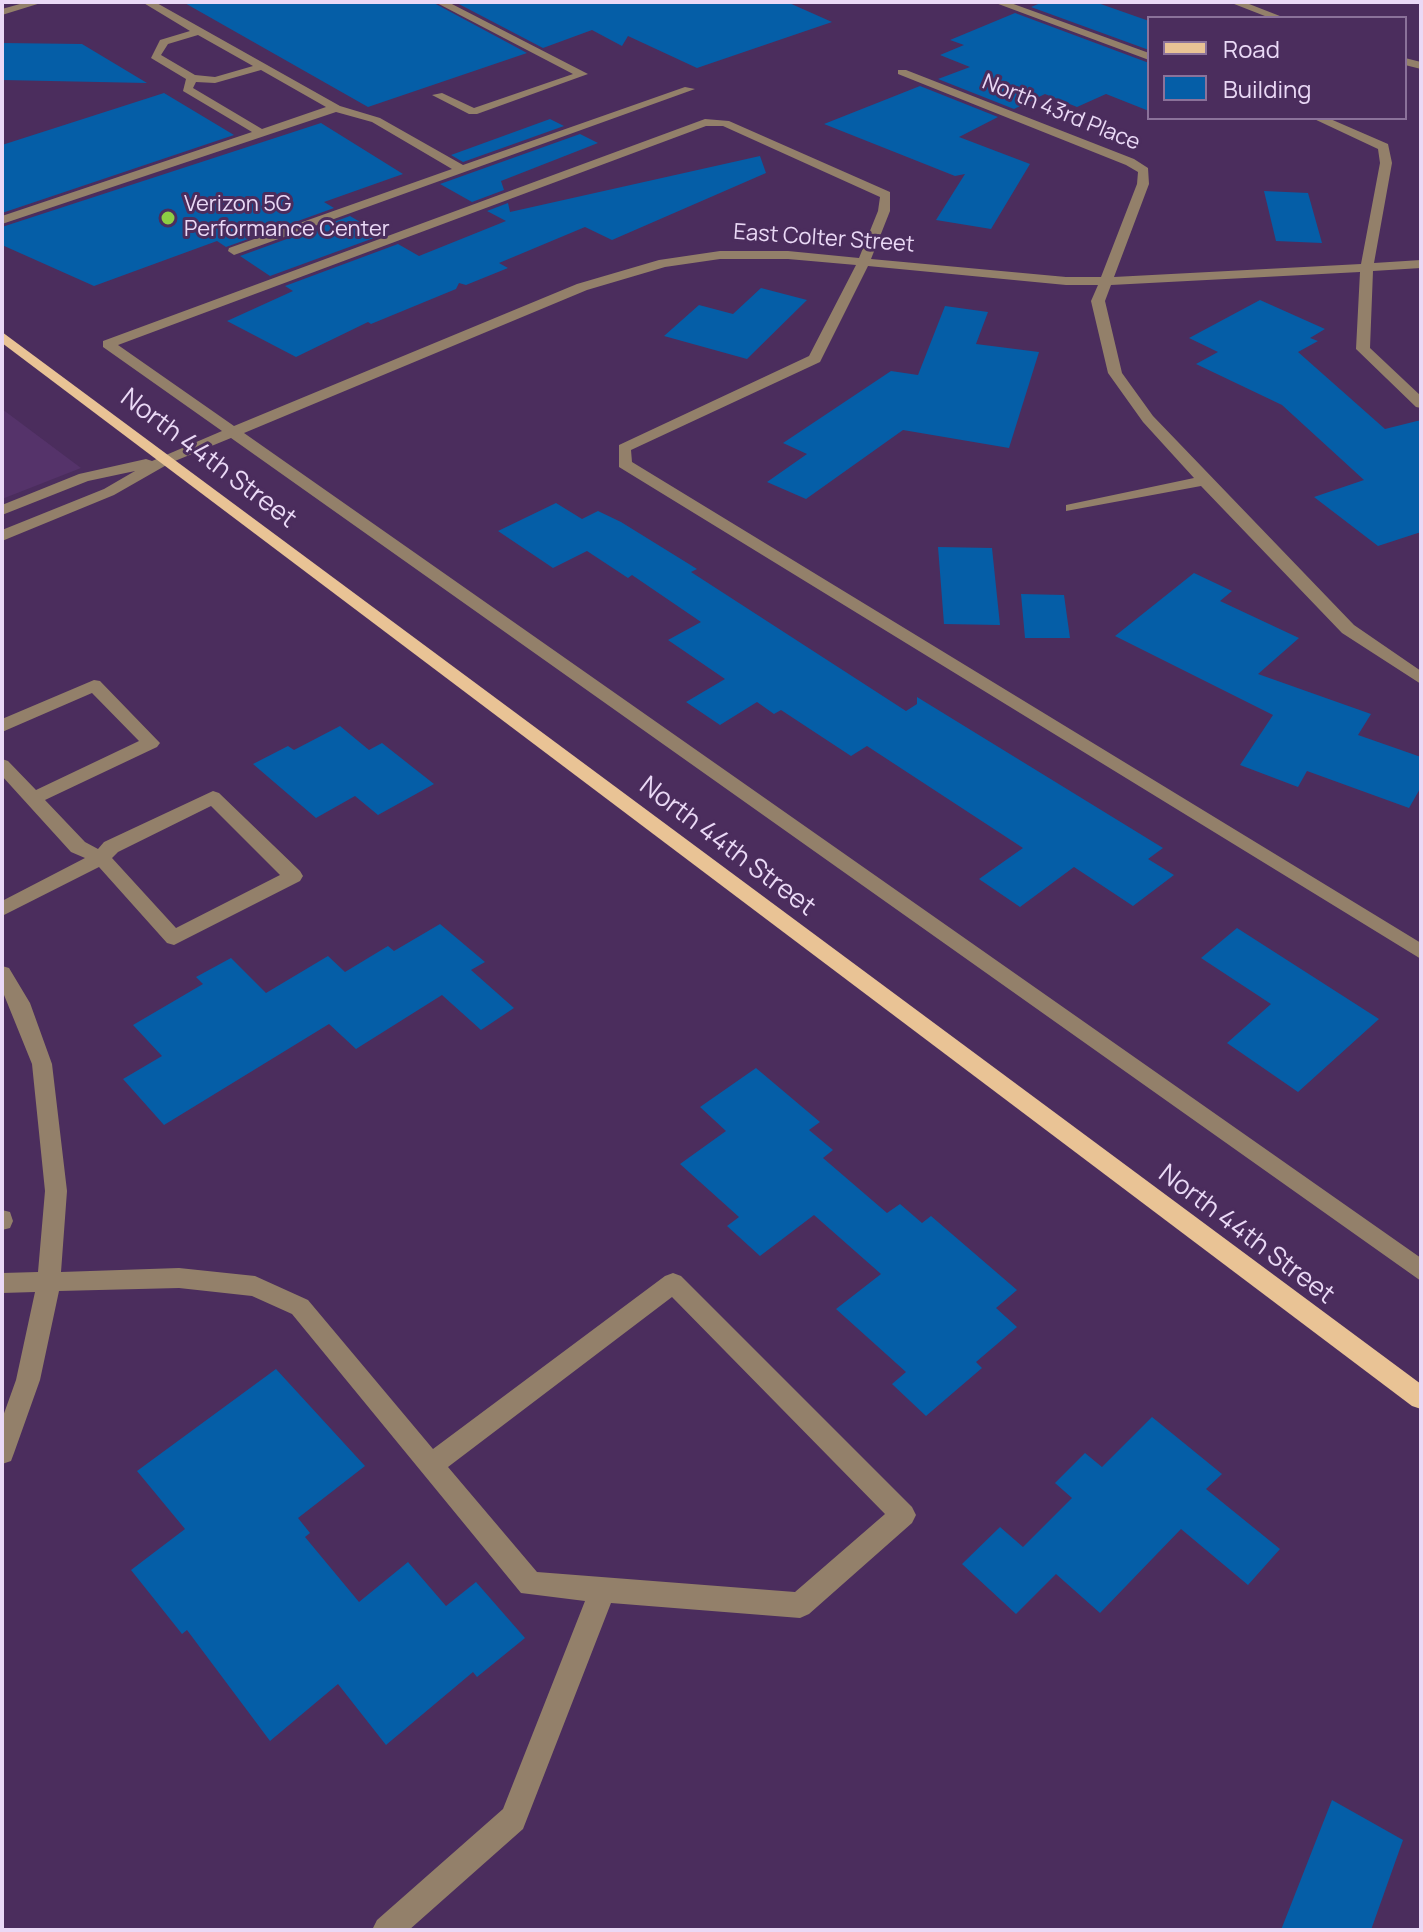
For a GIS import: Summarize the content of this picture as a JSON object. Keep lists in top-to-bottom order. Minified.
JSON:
{"streets":{"main road":["North 44th Street"],"street":["North 43rd Place","East Colter Street"]},"crossings":[["North 43rd Place","East Colter Street"],["East Colter Street","North 44th Street"]],"places":["Verizon 5G Performance Center"],"legend":["Road","Building"]}
